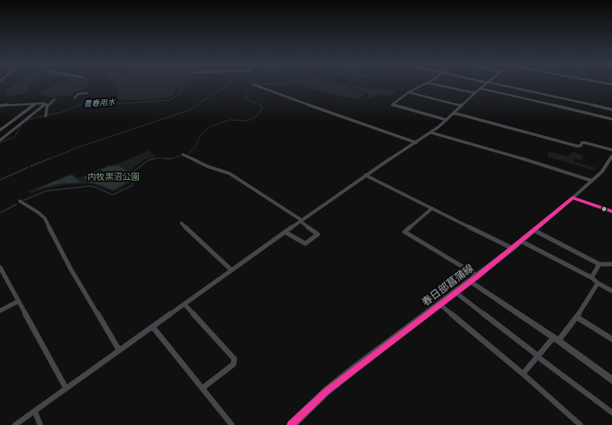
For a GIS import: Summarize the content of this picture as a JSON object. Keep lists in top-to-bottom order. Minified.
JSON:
{"streets":{"main road":["春日部菖蒲線"]},"water":["豊春用水"],"parks":["内牧黒沼公園"]}
